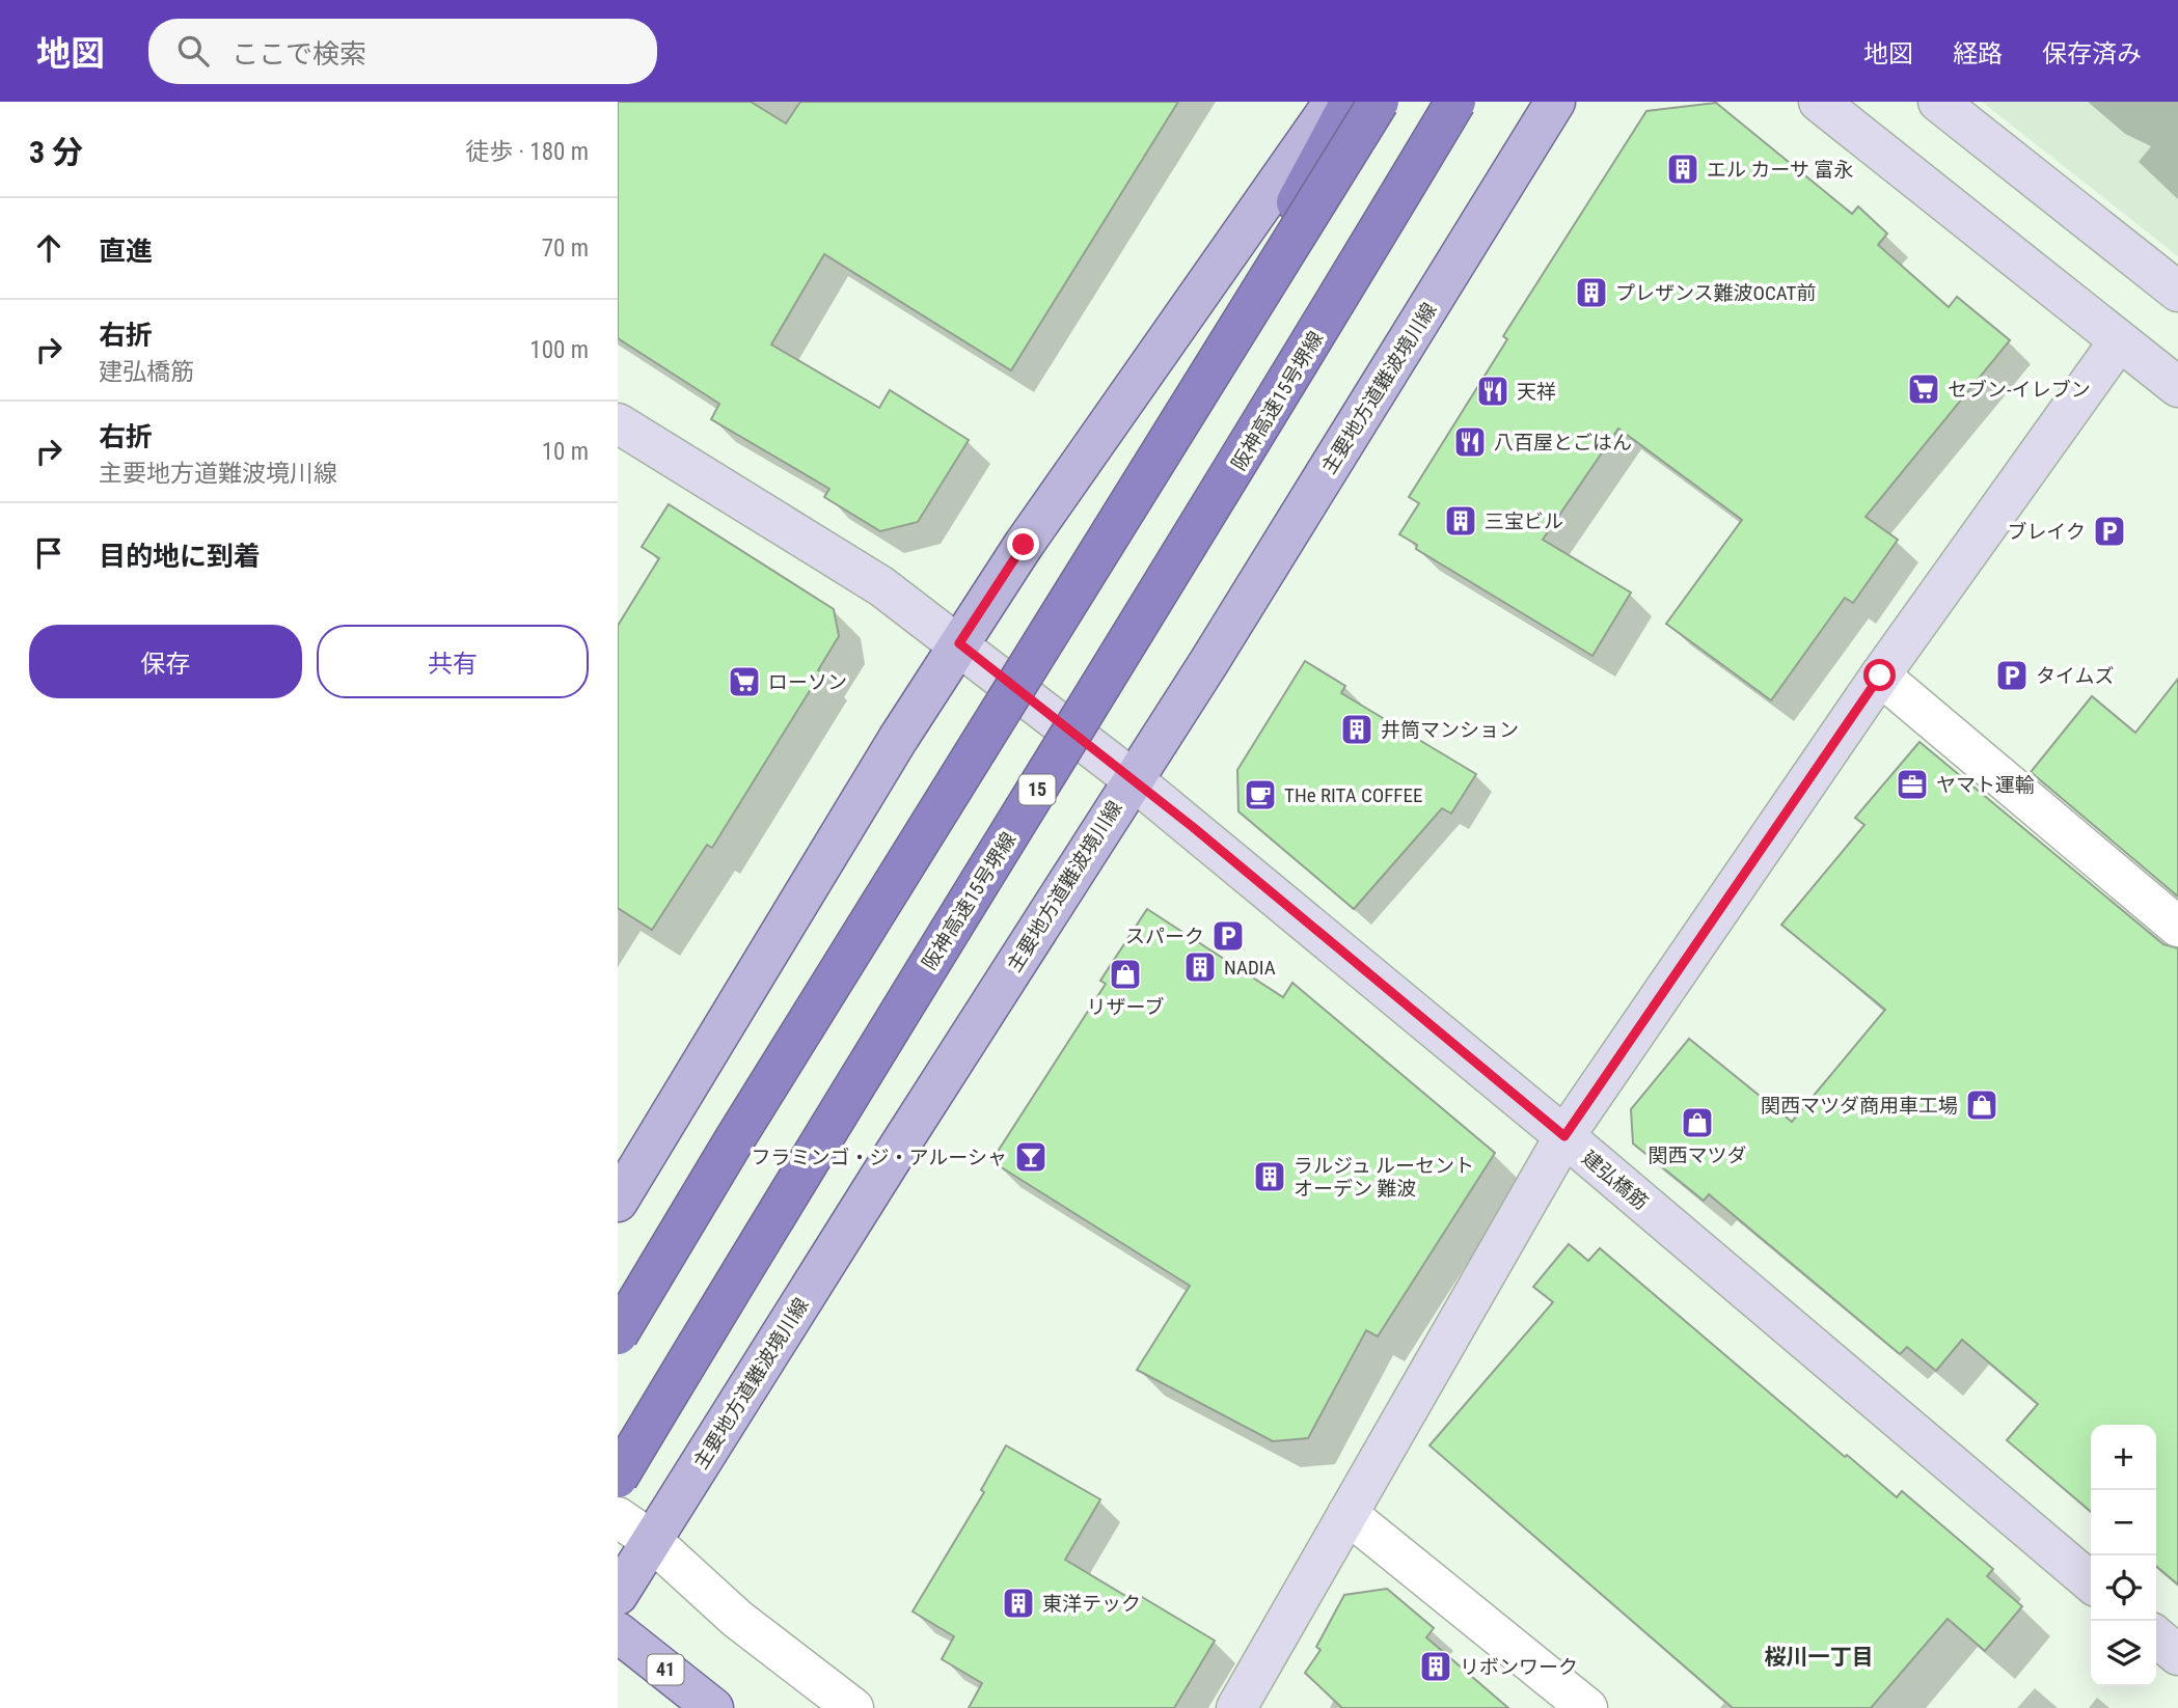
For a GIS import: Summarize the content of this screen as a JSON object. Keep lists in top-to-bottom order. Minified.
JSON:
{"streets":{"highway":["阪神高速15号堺線","15"],"main road":["主要地方道難波境川線","41"],"street":["建弘橋筋"]},"crossings":[["主要地方道難波境川線","建弘橋筋"]],"districts":["桜川一丁目"],"places":{"building":["エル カーサ 富永","プレザンス難波OCAT前","三宝ビル","井筒マンション","NADIA","ラルジュ ルーセント オーデン 難波","東洋テック","リボンワーク"],"supermarket":["セブン-イレブン","ローソン"],"restaurant":["天祥","八百屋とごはん"],"parking":["ブレイク","タイムズ","スパーク"],"office":["ヤマト運輸"],"cafe":["THe RITA COFFEE"],"shop":["リザーブ","関西マツダ商用車工場","関西マツダ"],"bar":["フラミンゴ・ジ・アルーシャ"]},"page":{"header":"地図","search":"ここで検索","nav":["地図","経路","保存済み"],"heading":["3 分","徒歩 · 180 m"],"list":[["直進","70 m"],["右折","建弘橋筋","100 m"],["右折","主要地方道難波境川線","10 m"],"目的地に到着"],"buttons":["保存","共有"],"map_buttons":["+","−"]}}
